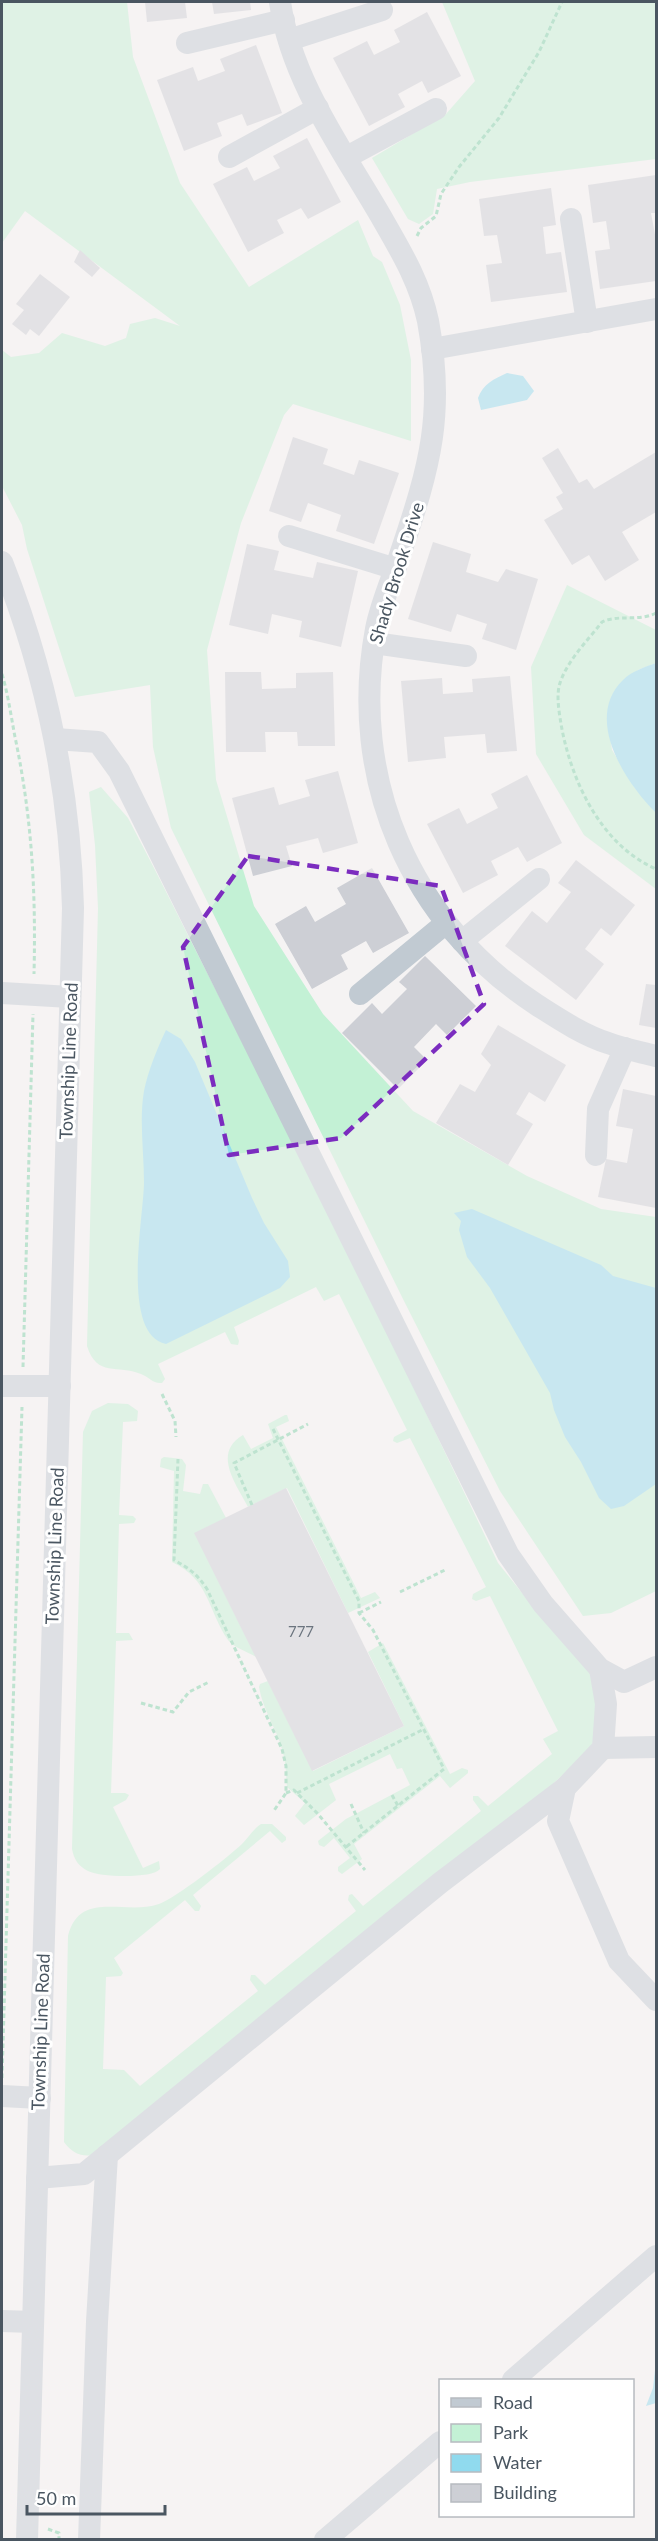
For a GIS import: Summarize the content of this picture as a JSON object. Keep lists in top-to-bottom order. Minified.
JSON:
{"streets":{"street":["Shady Brook Drive","Township Line Road"]},"house_numbers":["777"],"legend":["Road","Park","Water","Building"],"scale_bar":"50 m"}
